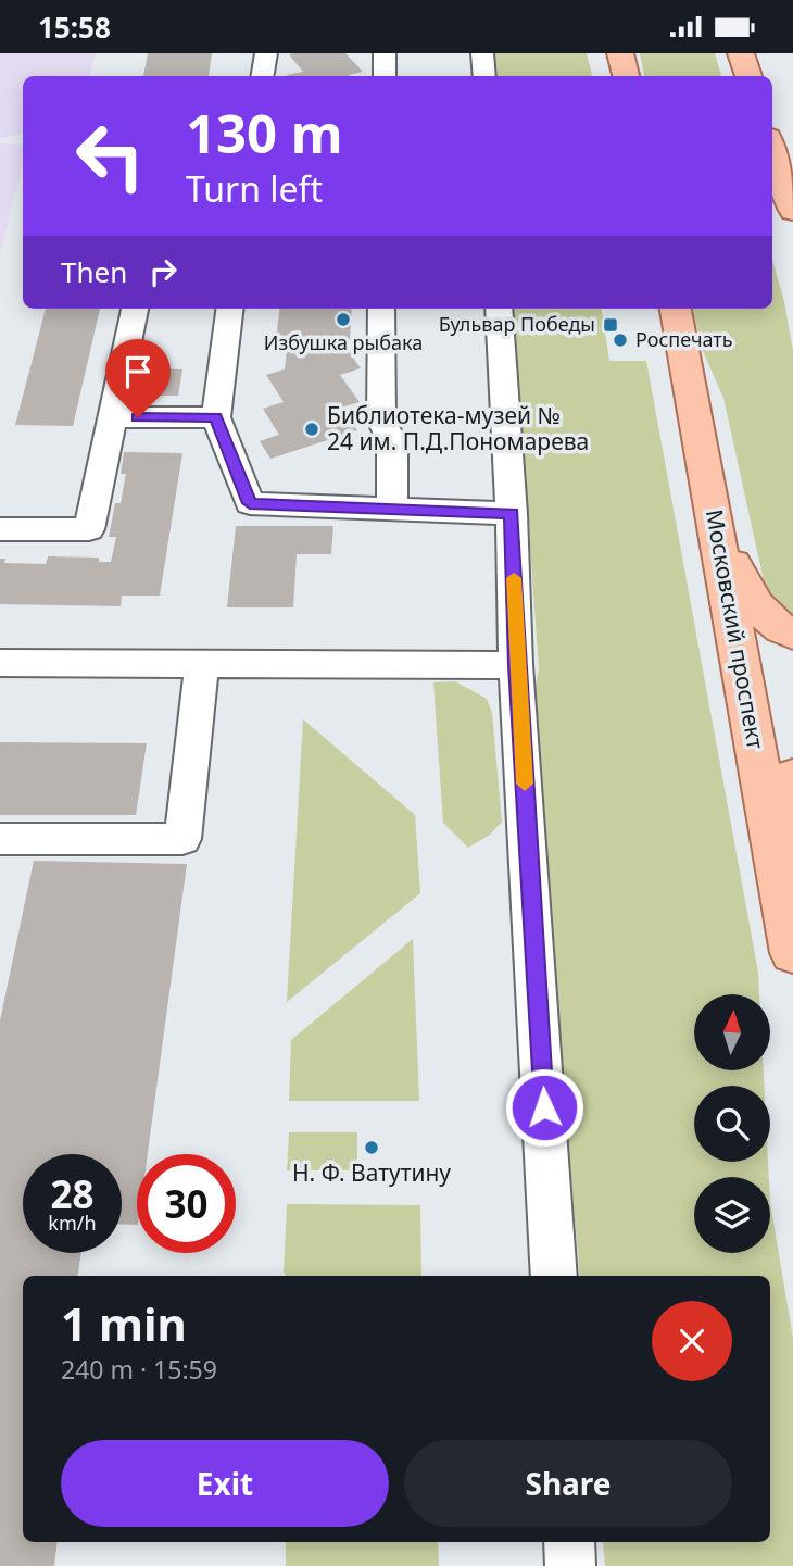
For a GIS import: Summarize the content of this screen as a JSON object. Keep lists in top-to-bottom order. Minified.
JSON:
{"streets":{"main road":["Московский проспект"]},"places":{"other":["Избушка рыбака","Роспечать","Библиотека-музей № 24 им. П.Д.Пономарева","Н. Ф. Ватутину"],"transit":["Бульвар Победы"]},"north":"top","page":{"status":"15:58","turn":["130 m","Turn left"],"then":"Then","speed":"28 km/h","limit":"30","heading":["1 min","240 m · 15:59"],"buttons":["Exit","Share"]}}
